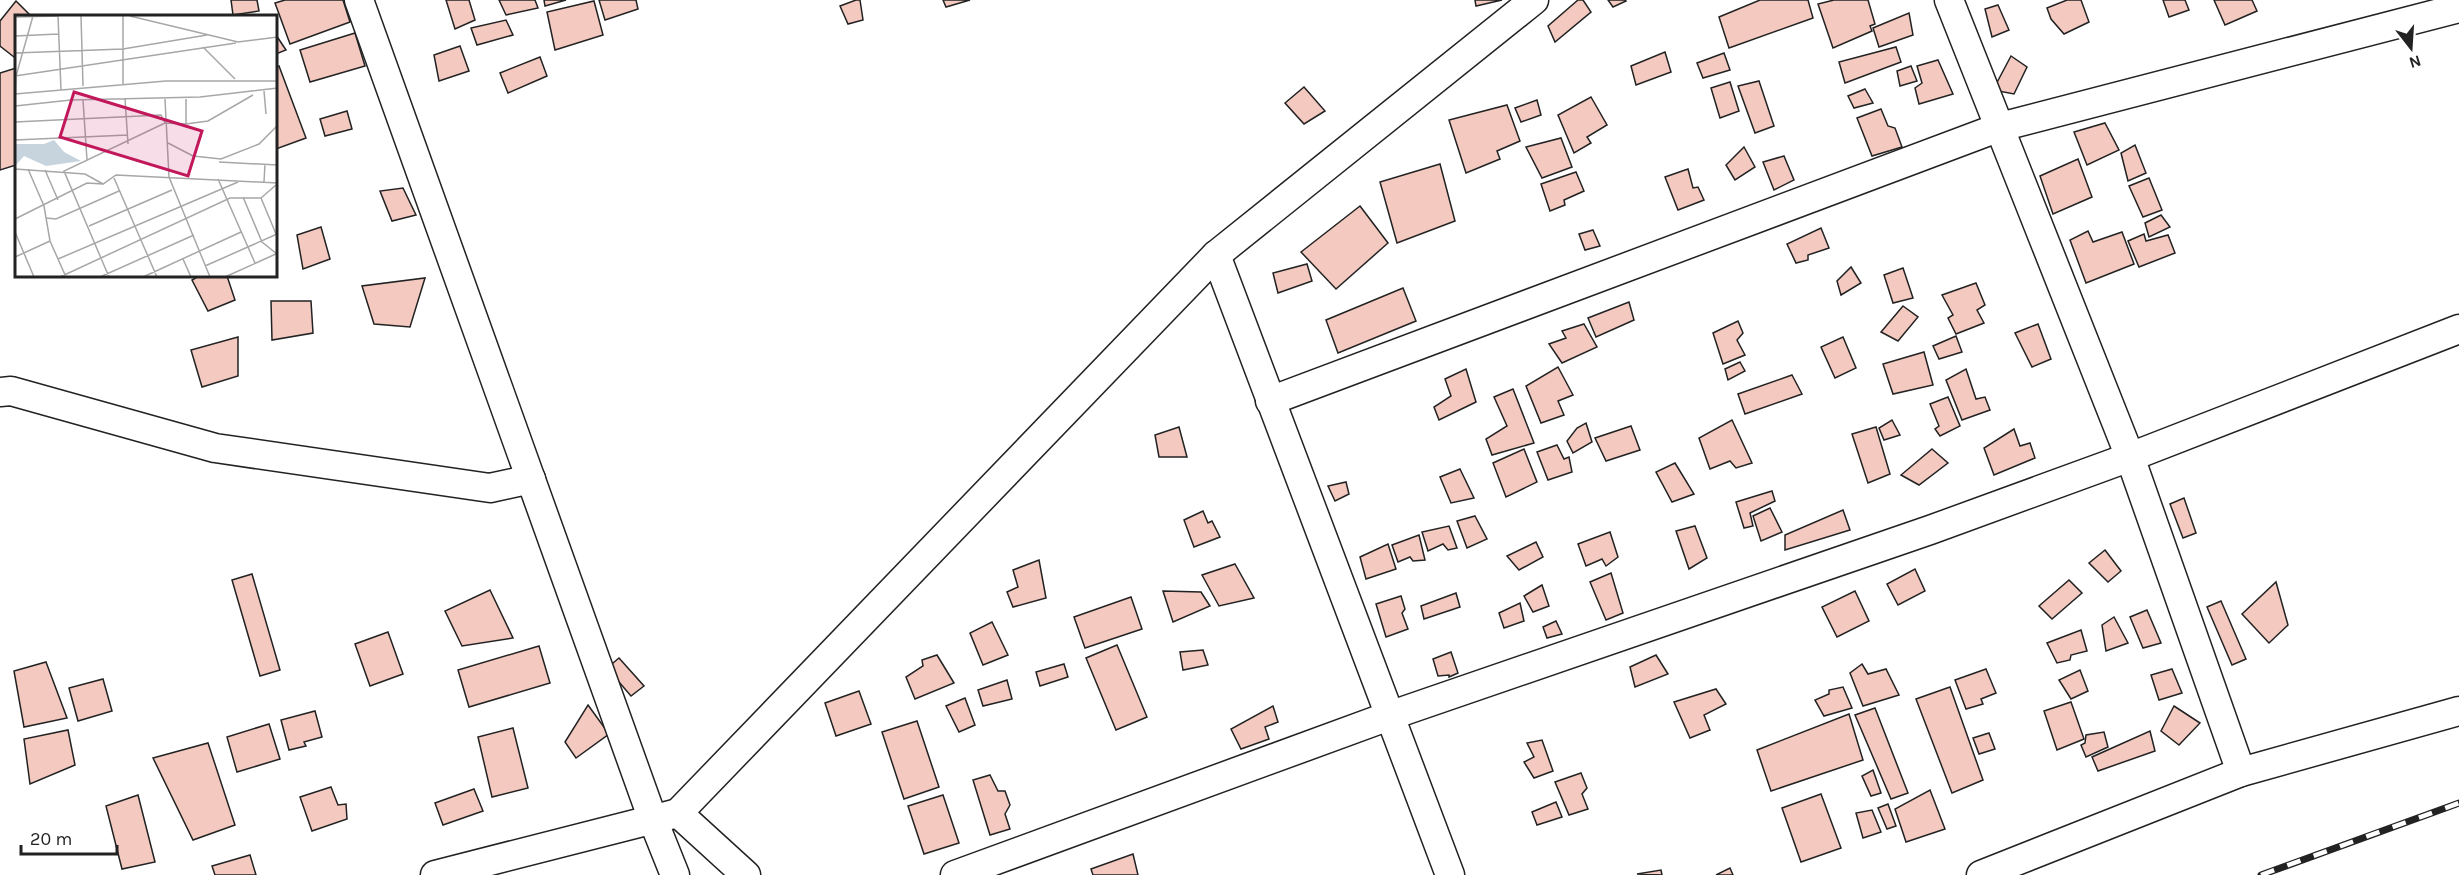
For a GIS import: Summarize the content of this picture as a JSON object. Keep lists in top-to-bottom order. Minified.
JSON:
{"scale_bar":"20 m","north":"bottom"}
